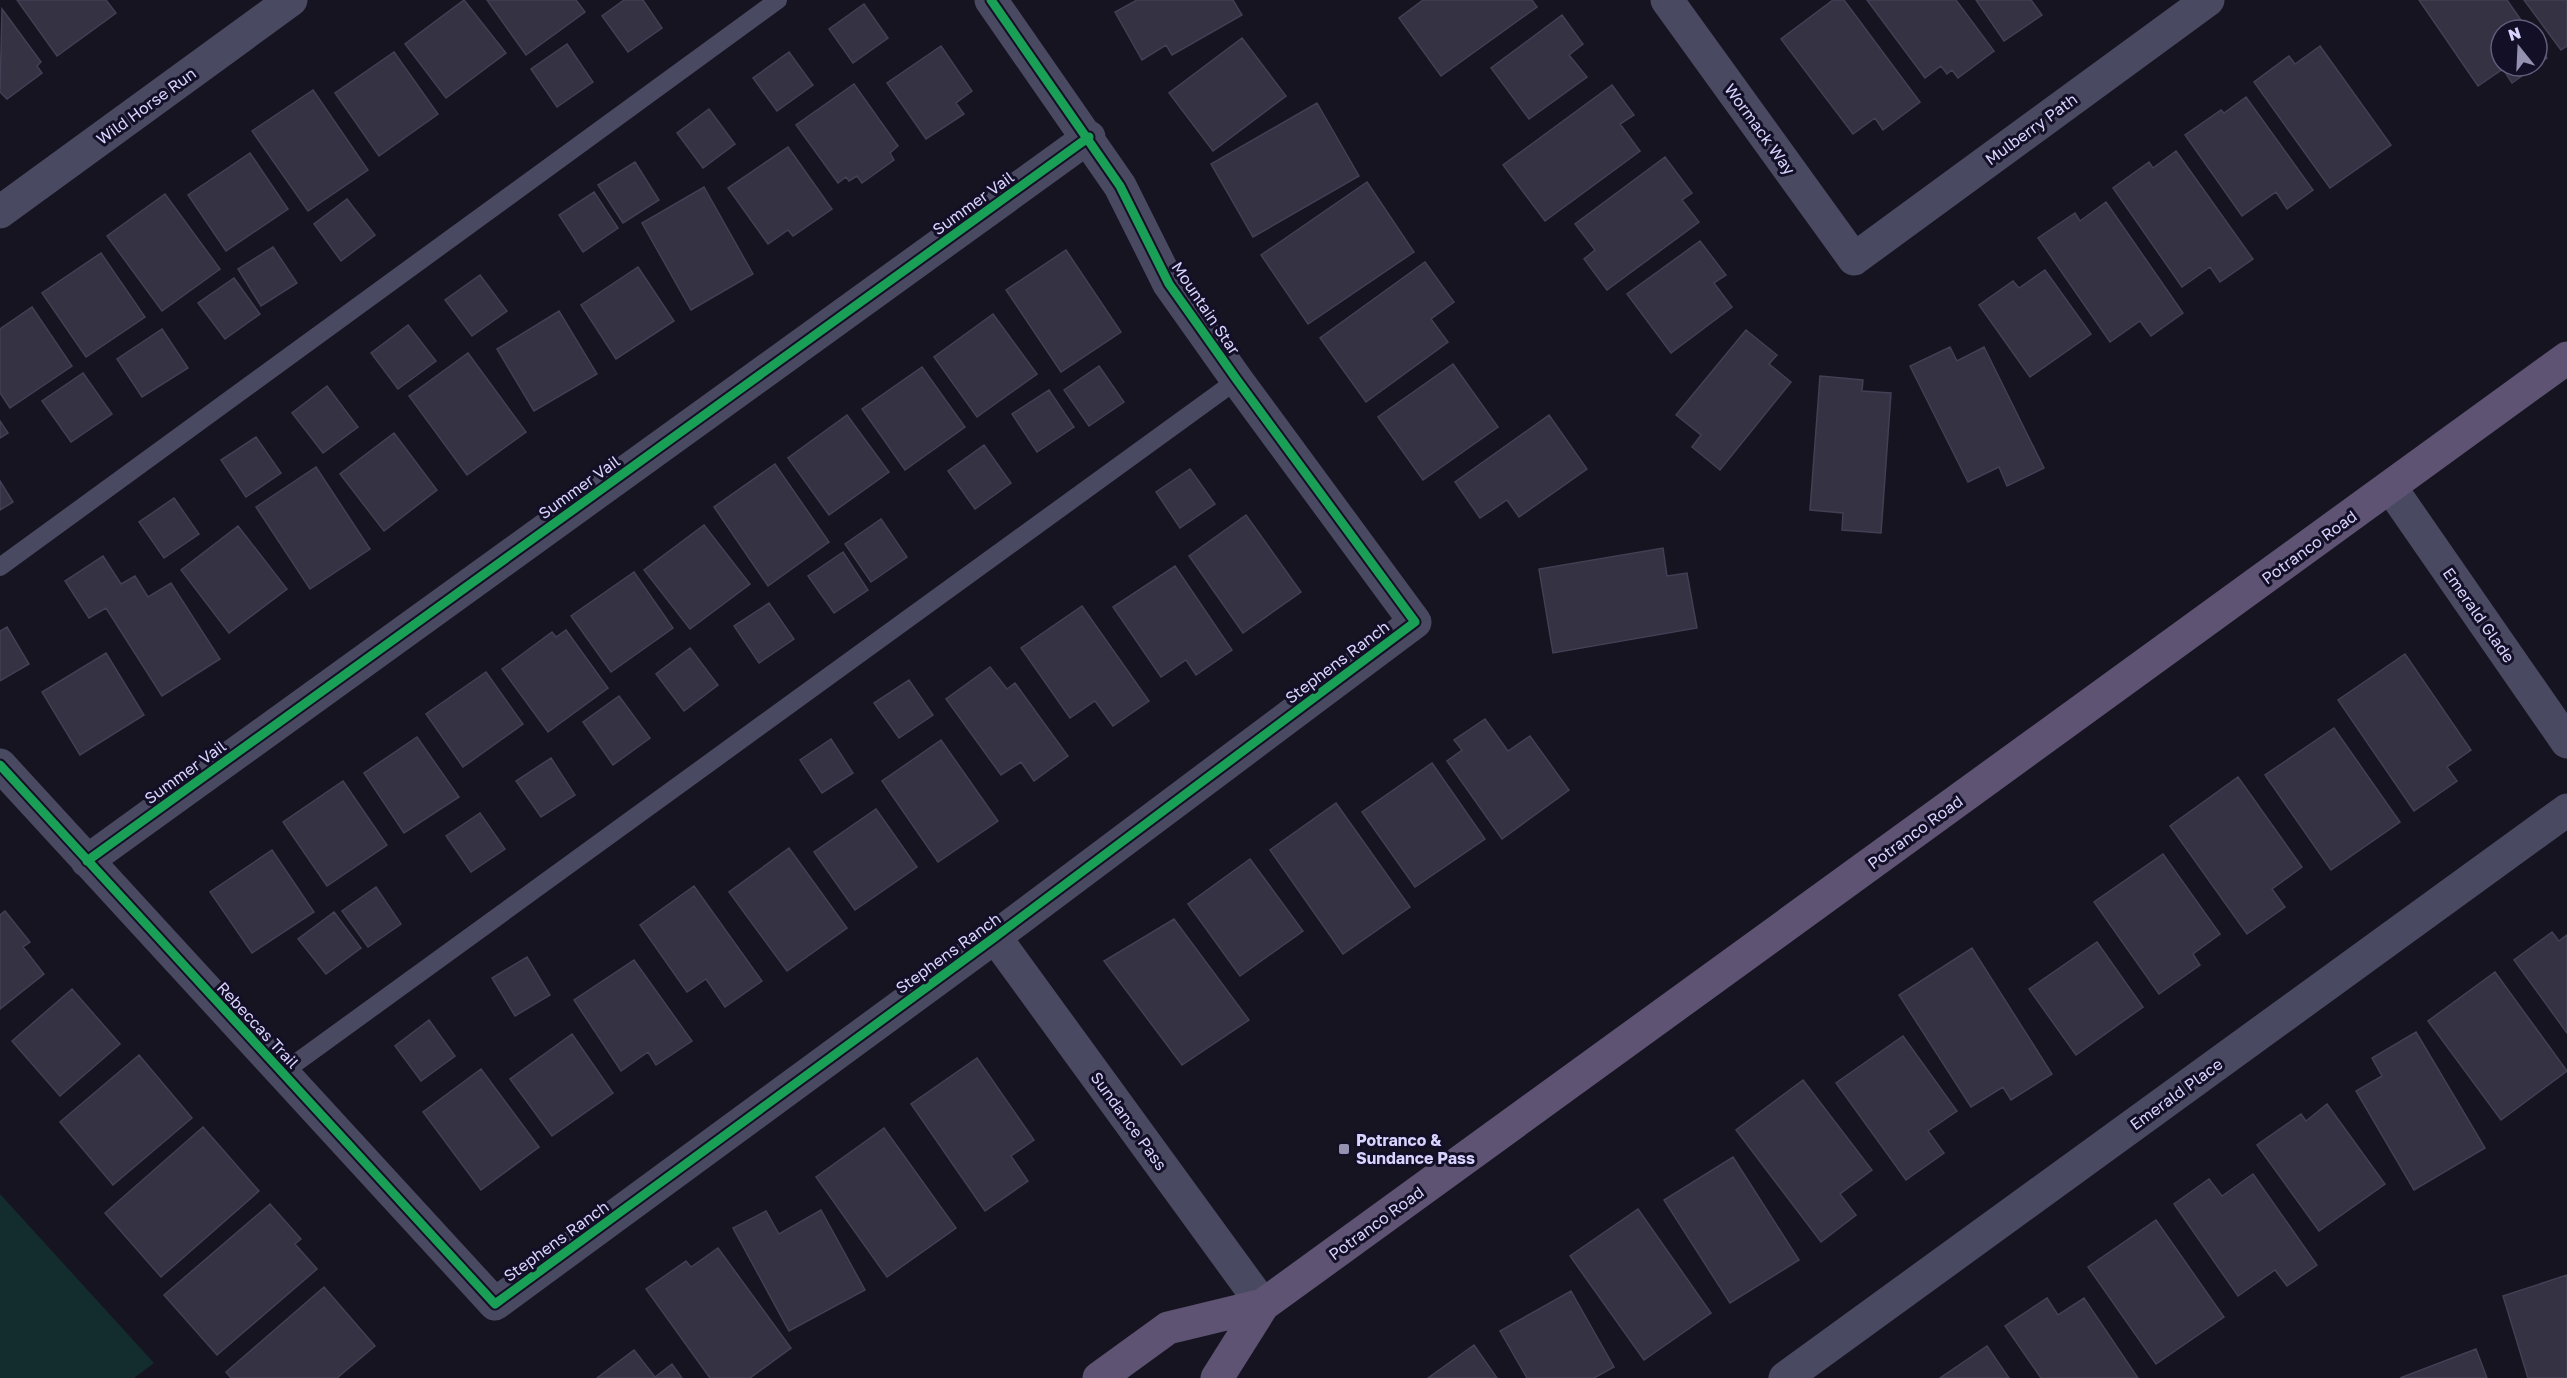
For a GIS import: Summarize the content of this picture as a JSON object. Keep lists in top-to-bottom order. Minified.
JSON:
{"streets":{"main road":["Potranco Road"],"street":["Wild Horse Run","Wormack Way","Mulberry Path","Summer Vail","Mountain Star","Emerald Glade","Stephens Ranch","Rebeccas Trail","Emerald Place","Sundance Pass"]},"crossings":[["Wormack Way","Mulberry Path"],["Summer Vail","Mountain Star"],["Summer Vail","Rebeccas Trail"],["Mountain Star","Stephens Ranch"],["Potranco Road","Emerald Glade"],["Potranco Road","Sundance Pass"],["Stephens Ranch","Rebeccas Trail"],["Stephens Ranch","Sundance Pass"]],"places":{"transit":["Potranco & Sundance Pass"]},"north":"top"}
